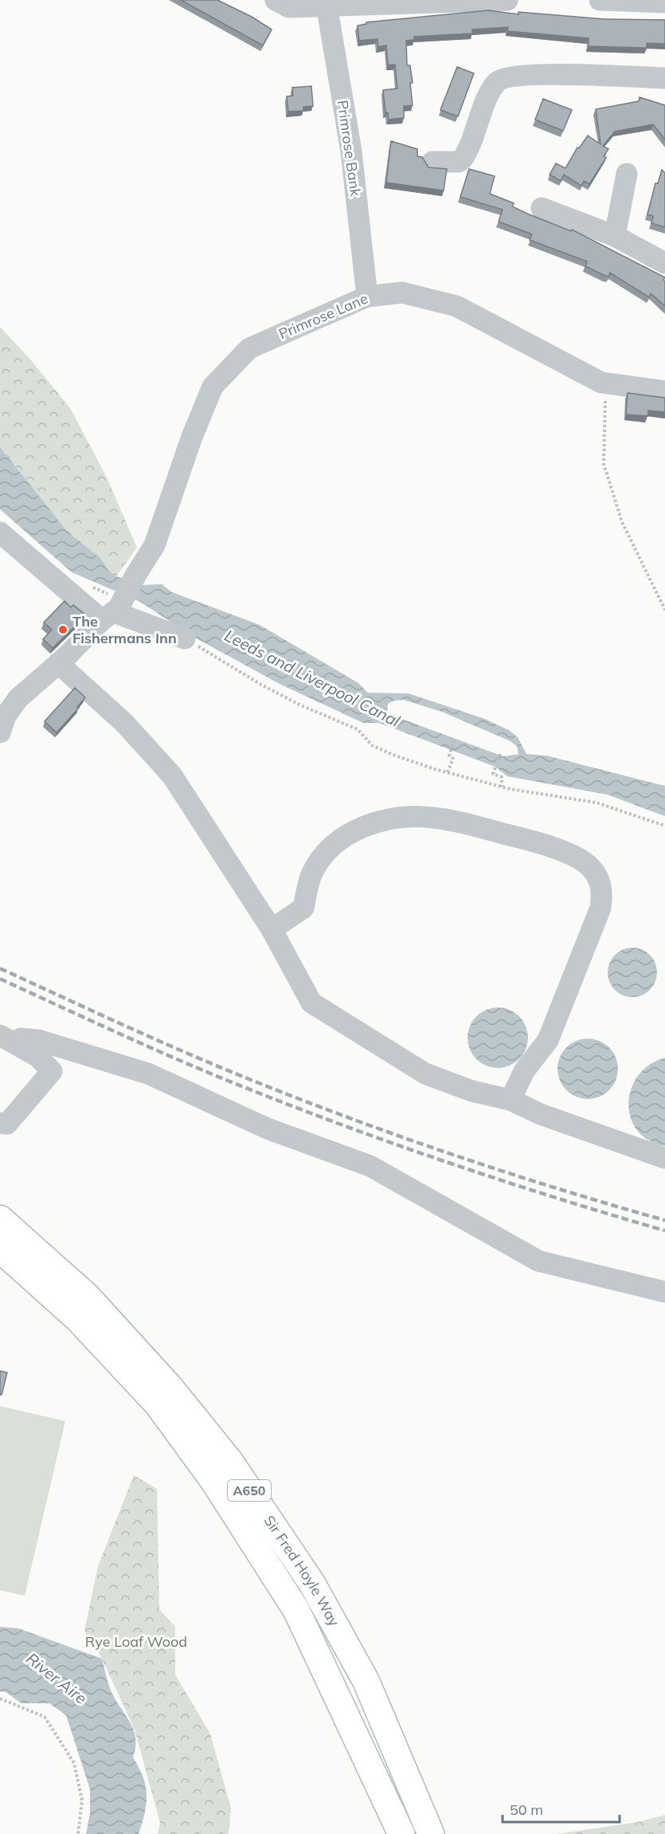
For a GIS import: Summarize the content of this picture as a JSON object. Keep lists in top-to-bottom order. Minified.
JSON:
{"streets":{"highway":["A650","Sir Fred Hoyle Way"],"street":["Primrose Bank","Primrose Lane"]},"crossings":[["Primrose Bank","Primrose Lane"]],"water":["Leeds and Liverpool Canal","River Aire"],"parks":["Rye Loaf Wood"],"places":["The Fishermans Inn"],"scale_bar":"50 m"}
